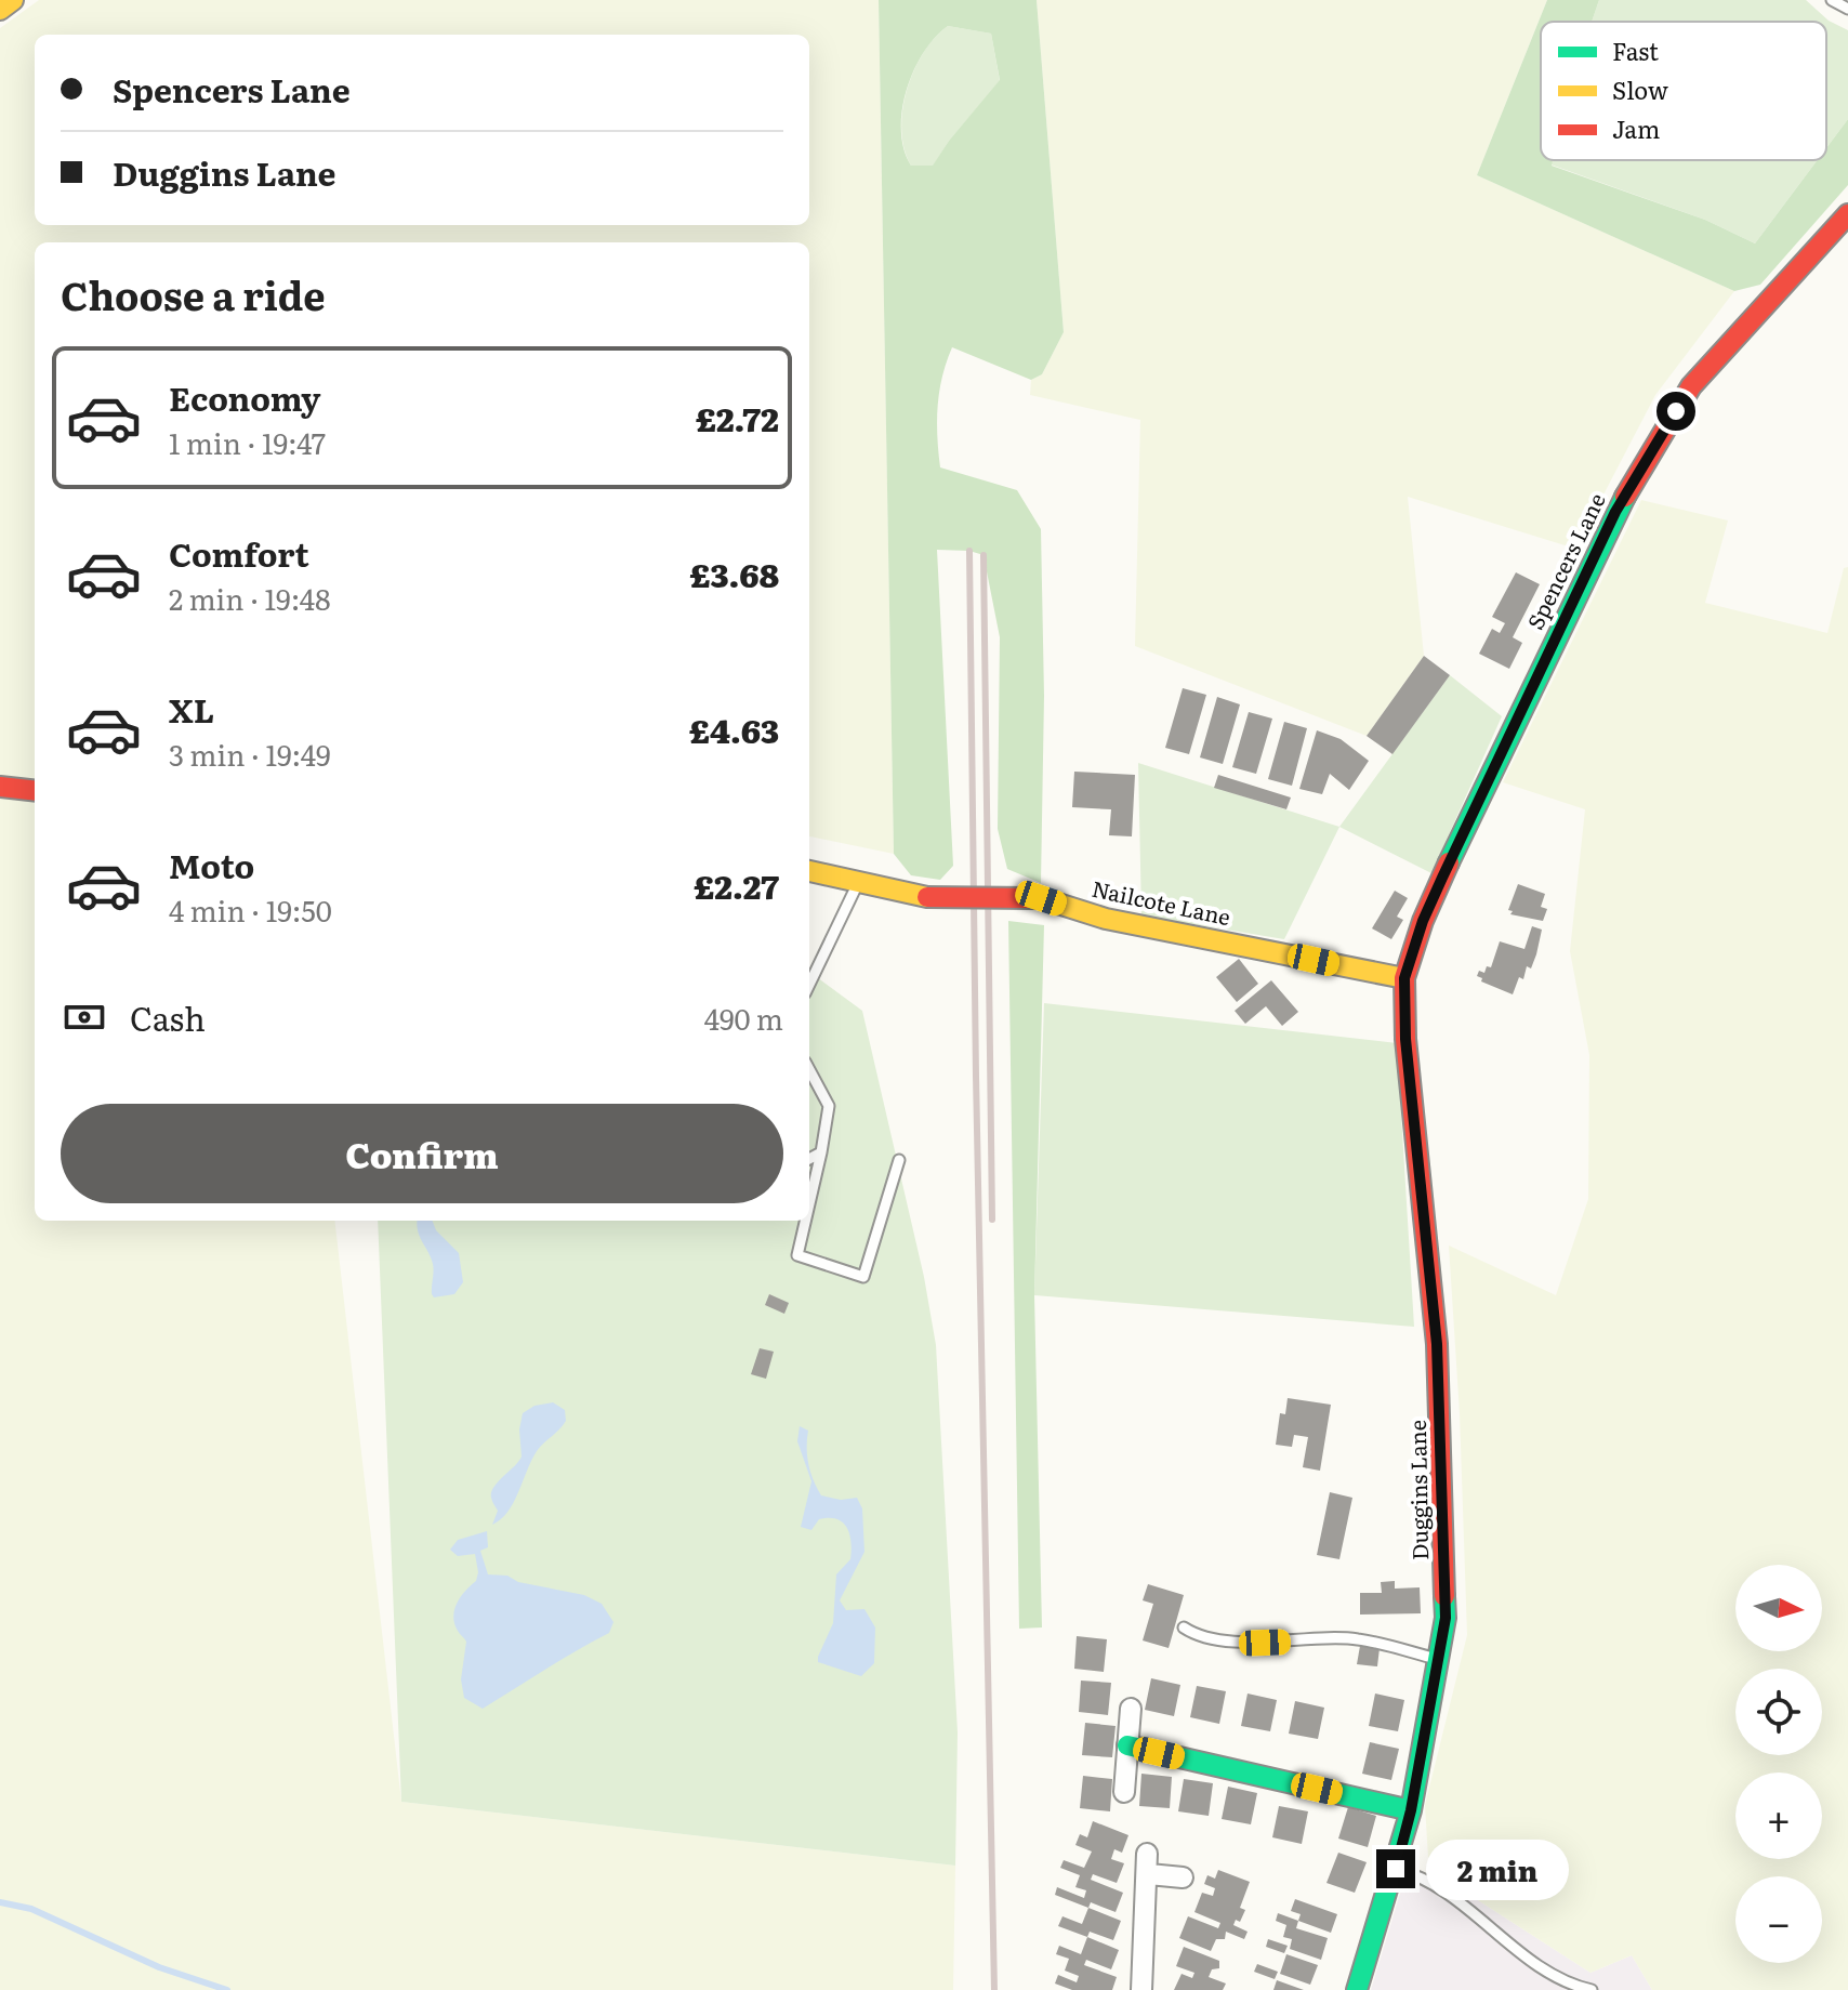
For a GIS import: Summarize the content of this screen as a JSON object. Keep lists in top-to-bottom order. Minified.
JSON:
{"streets":{"main road":["Spencers Lane","Nailcote Lane","Duggins Lane"]},"crossings":[["Spencers Lane","Nailcote Lane"],["Spencers Lane","Duggins Lane"],["Nailcote Lane","Duggins Lane"]],"legend":["Fast","Slow","Jam"],"north":"right","page":{"banner":["Spencers Lane","Duggins Lane"],"heading":"Choose a ride","list":[{"name":"Economy","note":"1 min · 19:47","value":"£2.72"},{"name":"Comfort","note":"2 min · 19:48","value":"£3.68"},{"name":"XL","note":"3 min · 19:49","value":"£4.63"},{"name":"Moto","note":"4 min · 19:50","value":"£2.27"}],"pay":["Cash","490 m"],"buttons":"Confirm","map_buttons":["+","−"],"bubble":"2 min"}}
